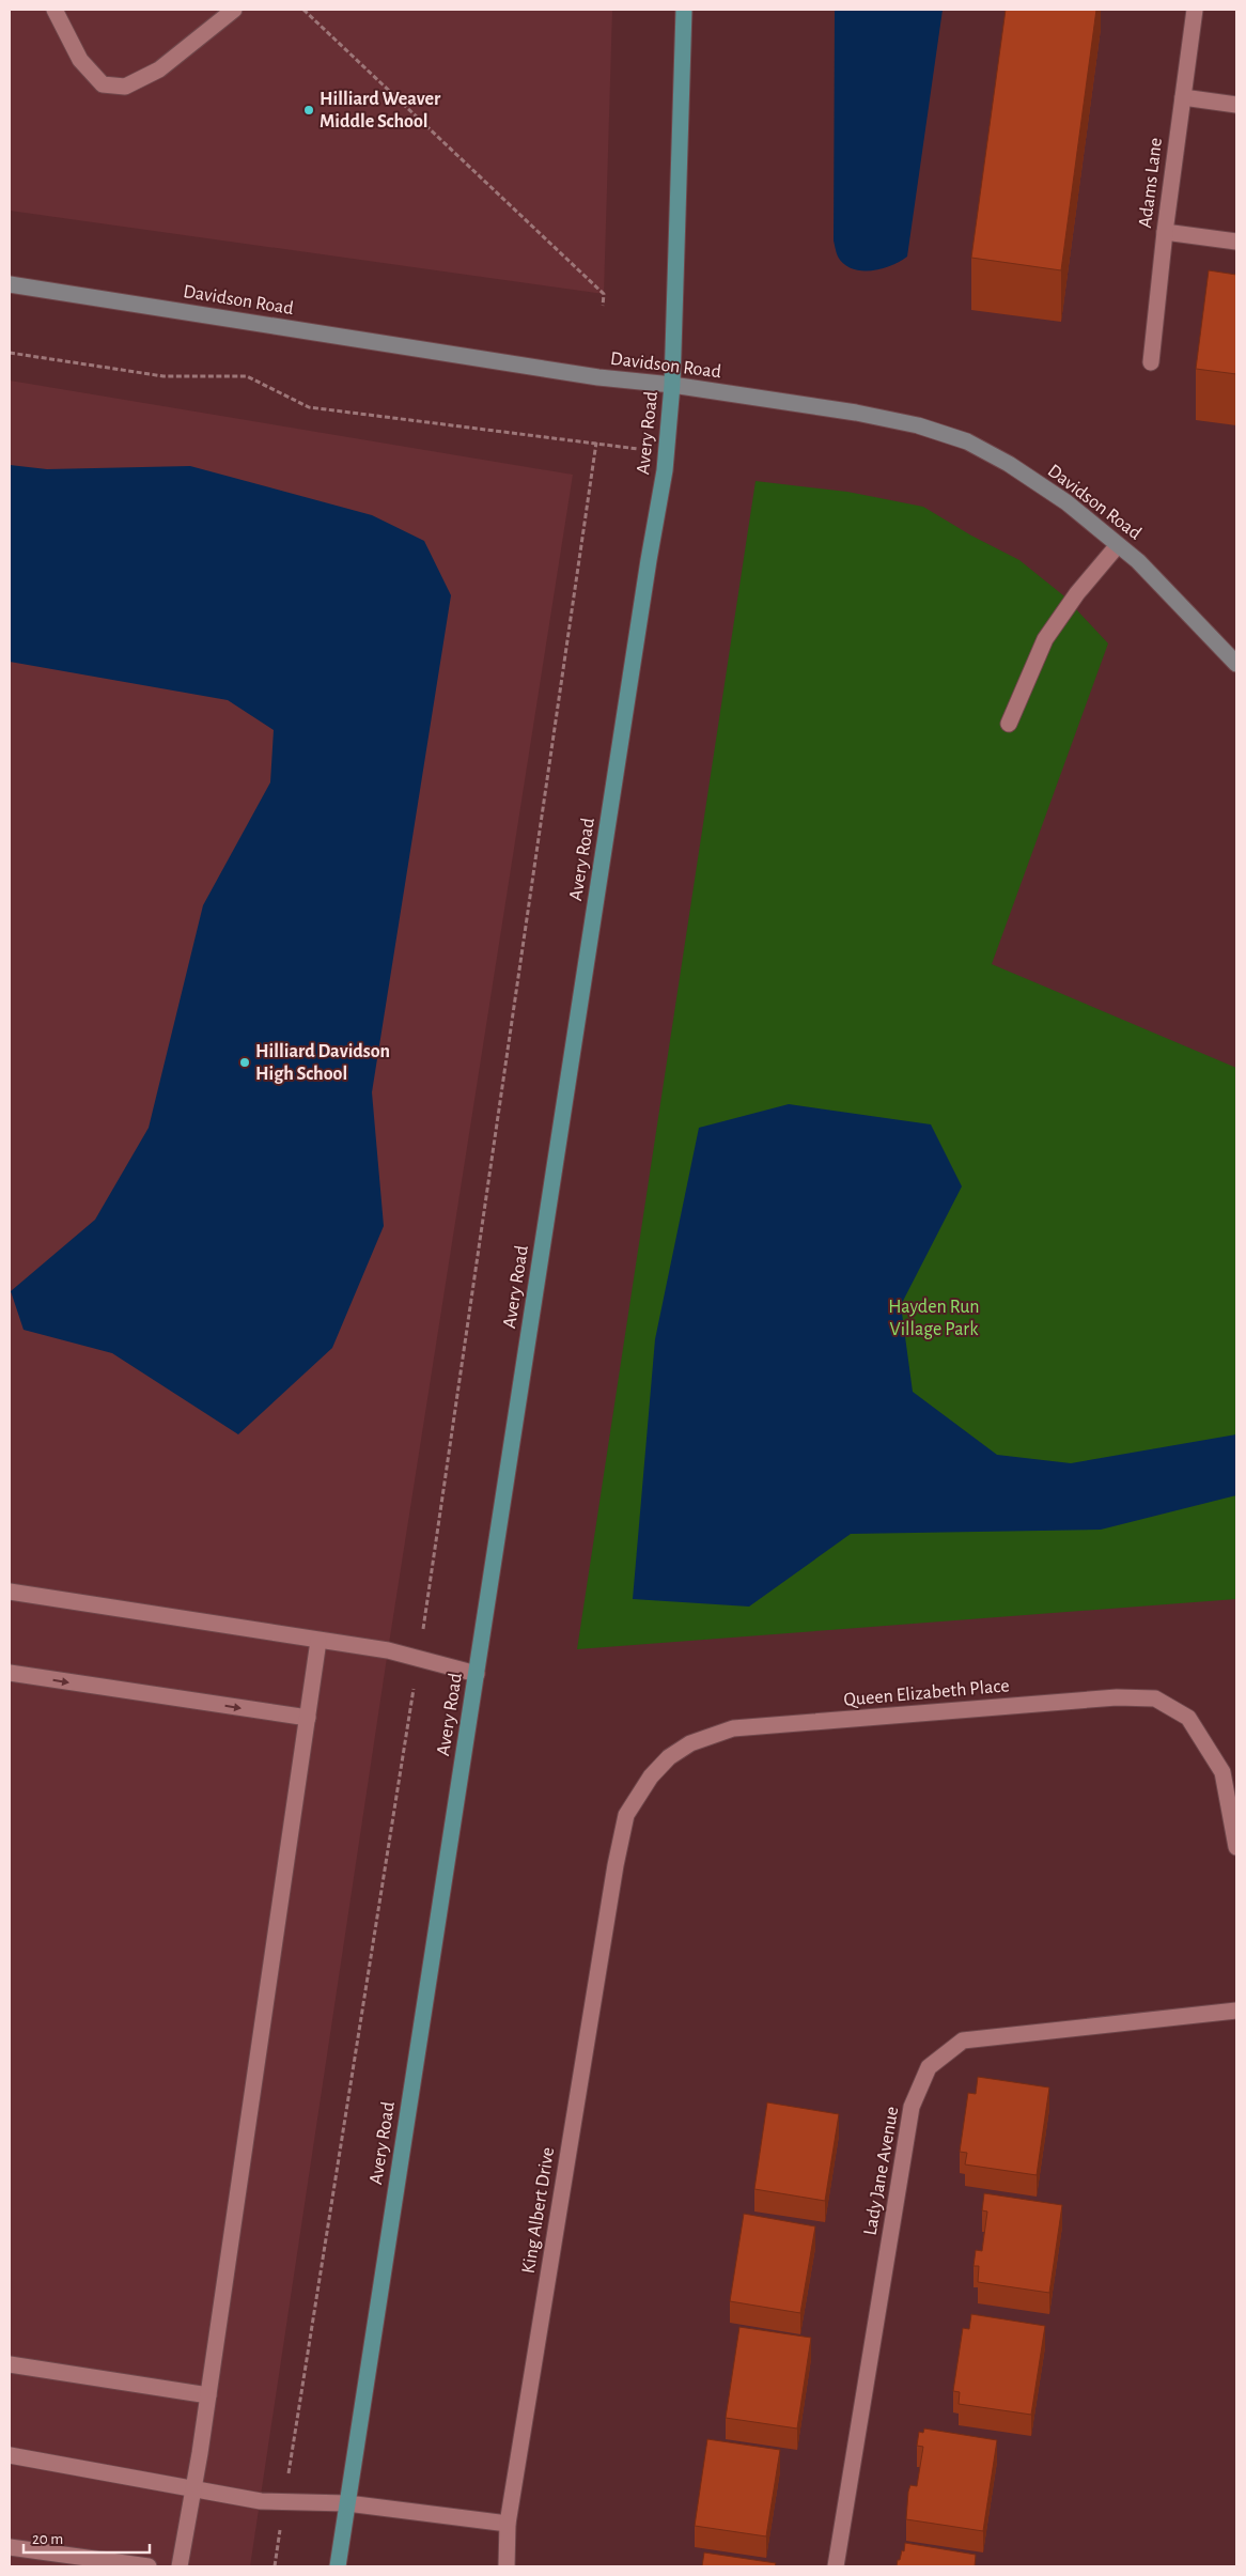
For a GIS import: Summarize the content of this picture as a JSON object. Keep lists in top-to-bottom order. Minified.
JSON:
{"streets":{"main road":["Davidson Road","Avery Road"],"street":["Adams Lane","Queen Elizabeth Place","Lady Jane Avenue","King Albert Drive"]},"crossings":[["Davidson Road","Avery Road"],["Queen Elizabeth Place","King Albert Drive"]],"parks":["Hayden Run Village Park"],"places":["Hilliard Weaver Middle School","Hilliard Davidson High School"],"scale_bar":"20 m"}
